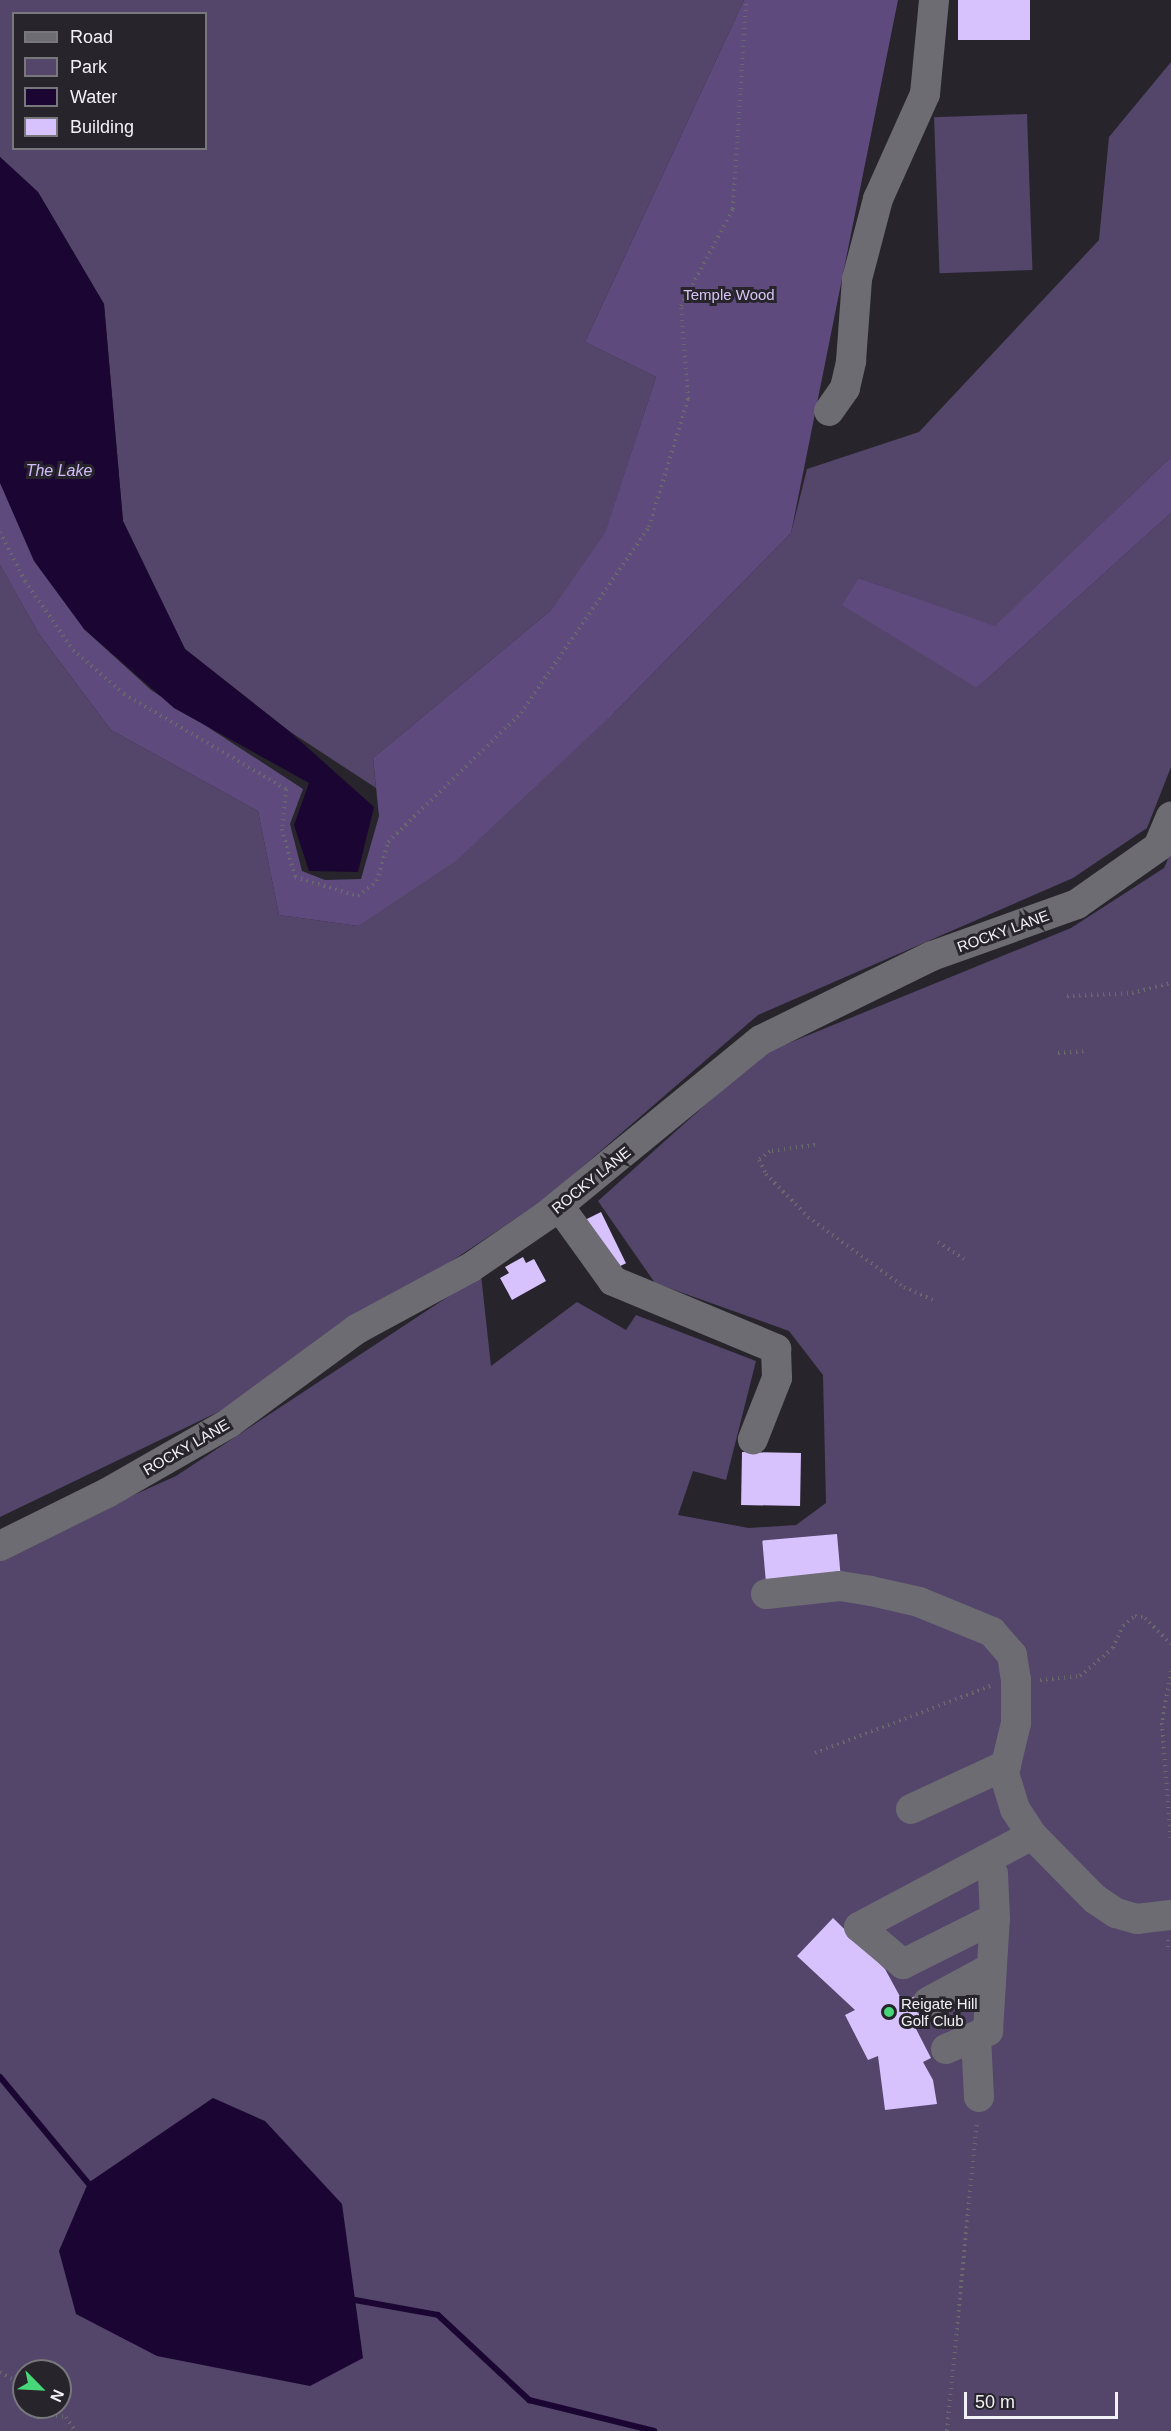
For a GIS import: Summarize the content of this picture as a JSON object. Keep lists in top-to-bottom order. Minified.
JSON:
{"streets":{"street":["ROCKY LANE"]},"water":["The Lake"],"parks":["Temple Wood"],"places":["Reigate Hill Golf Club"],"legend":["Road","Park","Water","Building"],"scale_bar":"50 m","north":"bottom right"}
